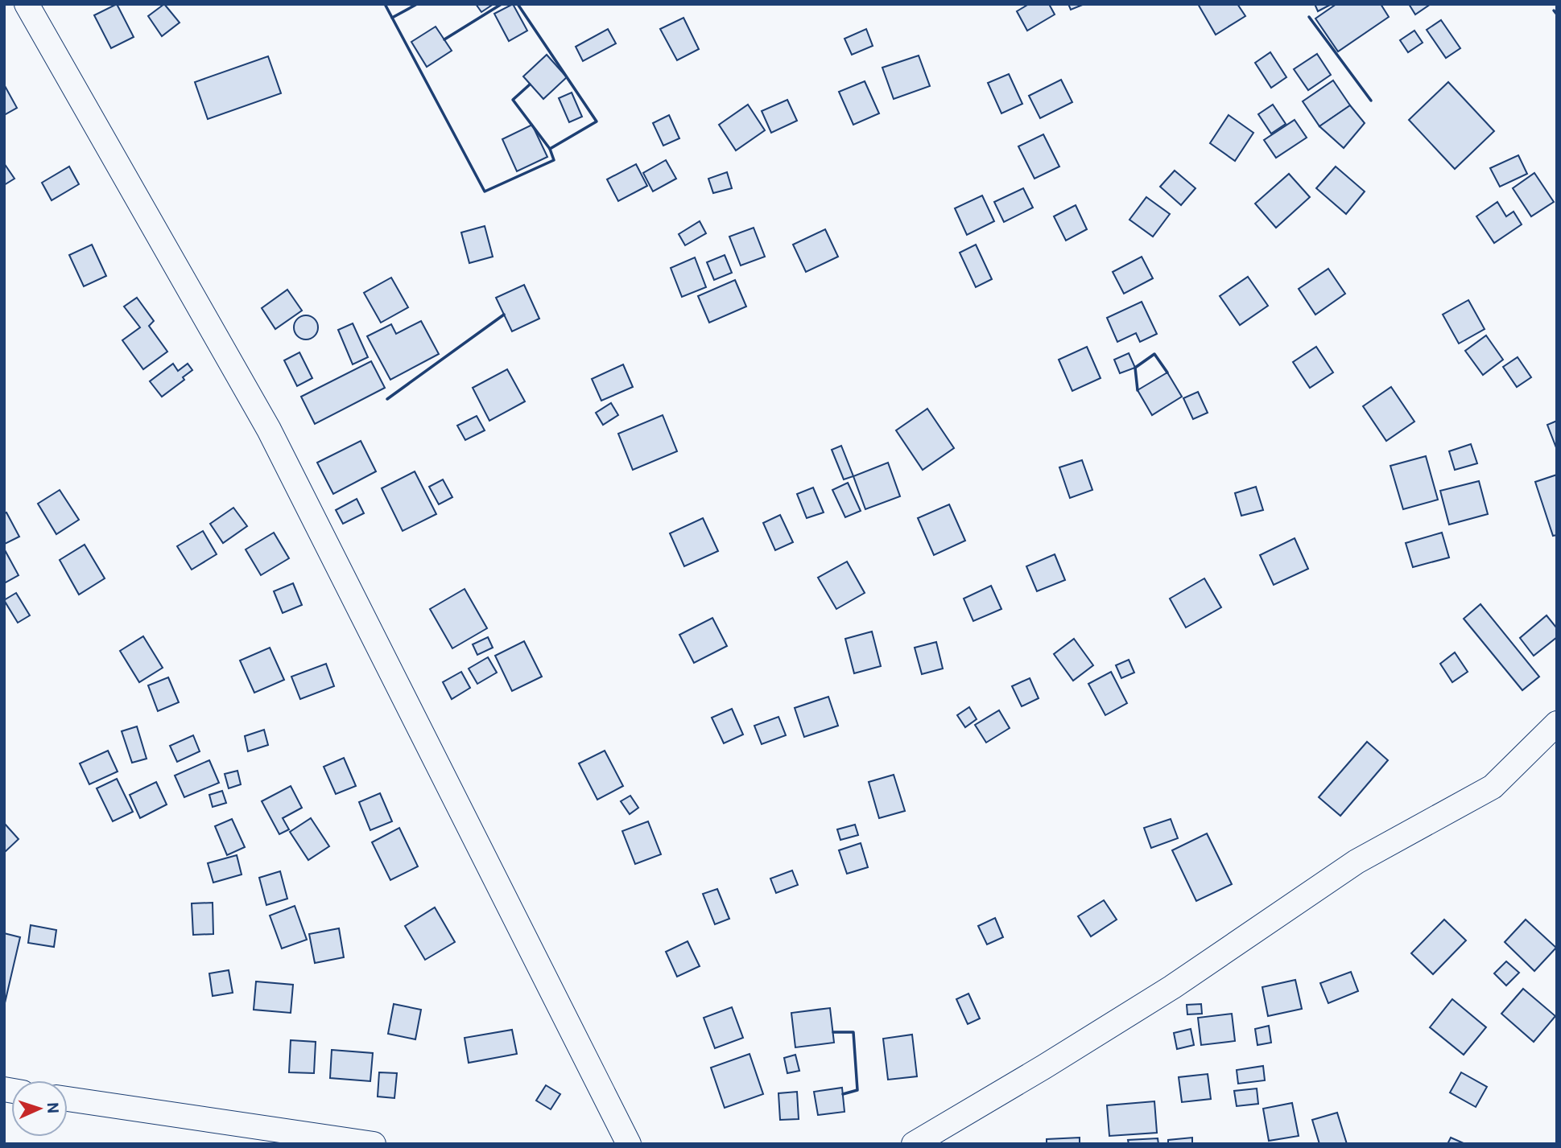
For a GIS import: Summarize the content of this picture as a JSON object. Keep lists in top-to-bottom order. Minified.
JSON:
{"north":"right"}
